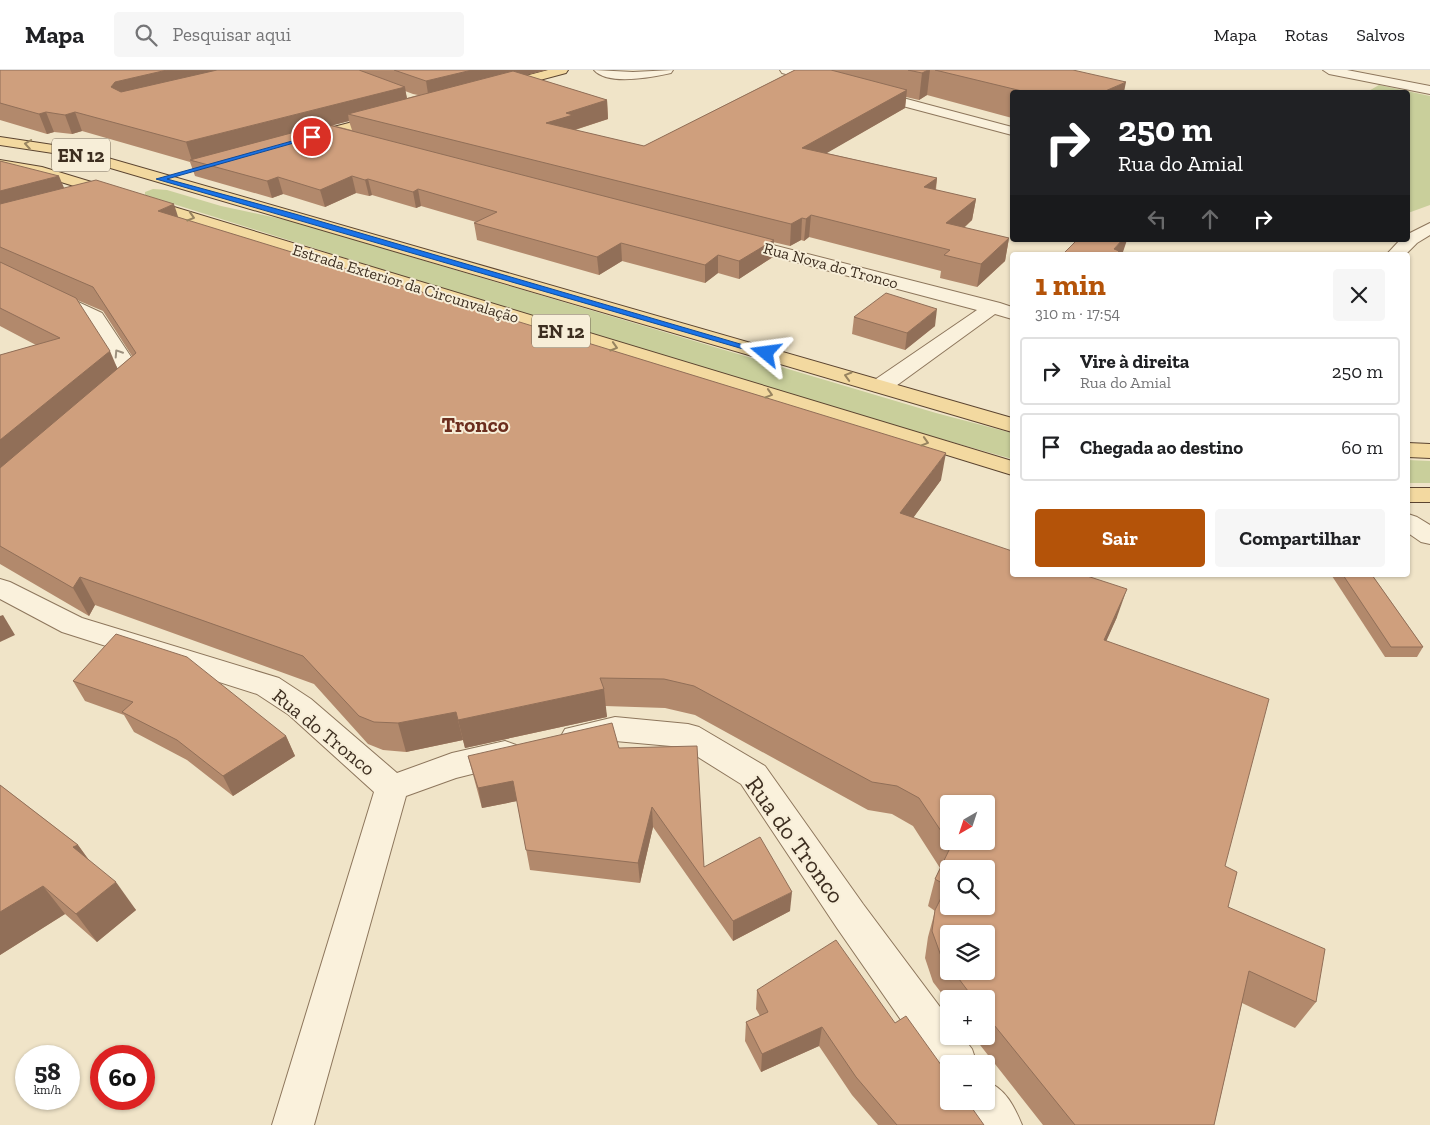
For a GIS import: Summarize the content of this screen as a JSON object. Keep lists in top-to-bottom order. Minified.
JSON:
{"streets":{"main road":["EN 12","Estrada Exterior da Circunvalação"],"street":["Rua Nova do Tronco","Rua do Tronco"]},"districts":["Tronco"],"north":"bottom left","page":{"header":"Mapa","search":"Pesquisar aqui","nav":["Mapa","Rotas","Salvos"],"turn":["250 m","Rua do Amial"],"heading":["1 min","310 m · 17:54"],"list":[{"name":"Vire à direita","note":"Rua do Amial","value":"250 m"},{"name":"Chegada ao destino","value":"60 m"}],"buttons":["Sair","Compartilhar"],"map_buttons":["+","−"],"speed":"58 km/h","limit":"60"}}
